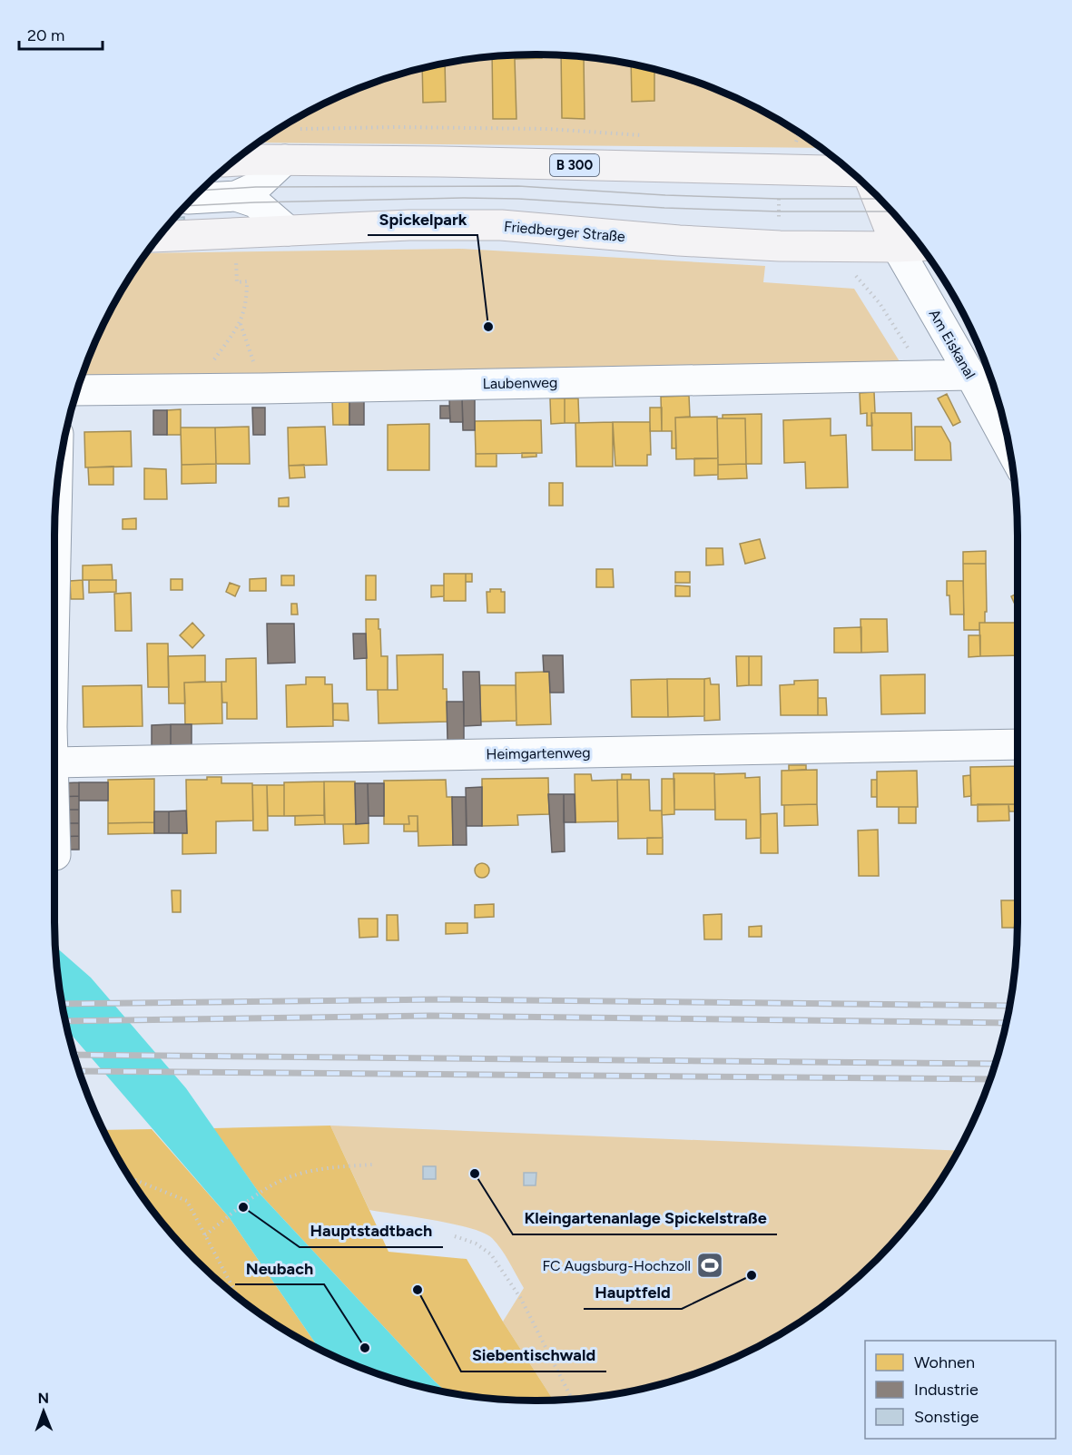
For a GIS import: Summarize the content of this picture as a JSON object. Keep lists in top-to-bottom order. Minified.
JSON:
{"streets":{"main road":["B 300","Friedberger Straße"],"street":["Am Eiskanal","Laubenweg","Heimgartenweg"]},"crossings":[["Friedberger Straße","Am Eiskanal"],["Am Eiskanal","Laubenweg"]],"places":{"other":["Spickelpark","Kleingartenanlage Spickelstraße","Hauptstadtbach","Hauptfeld","Siebentischwald","Neubach"],"sports":["FC Augsburg-Hochzoll"]},"legend":["Wohnen","Industrie","Sonstige"],"scale_bar":"20 m","north":"top"}
